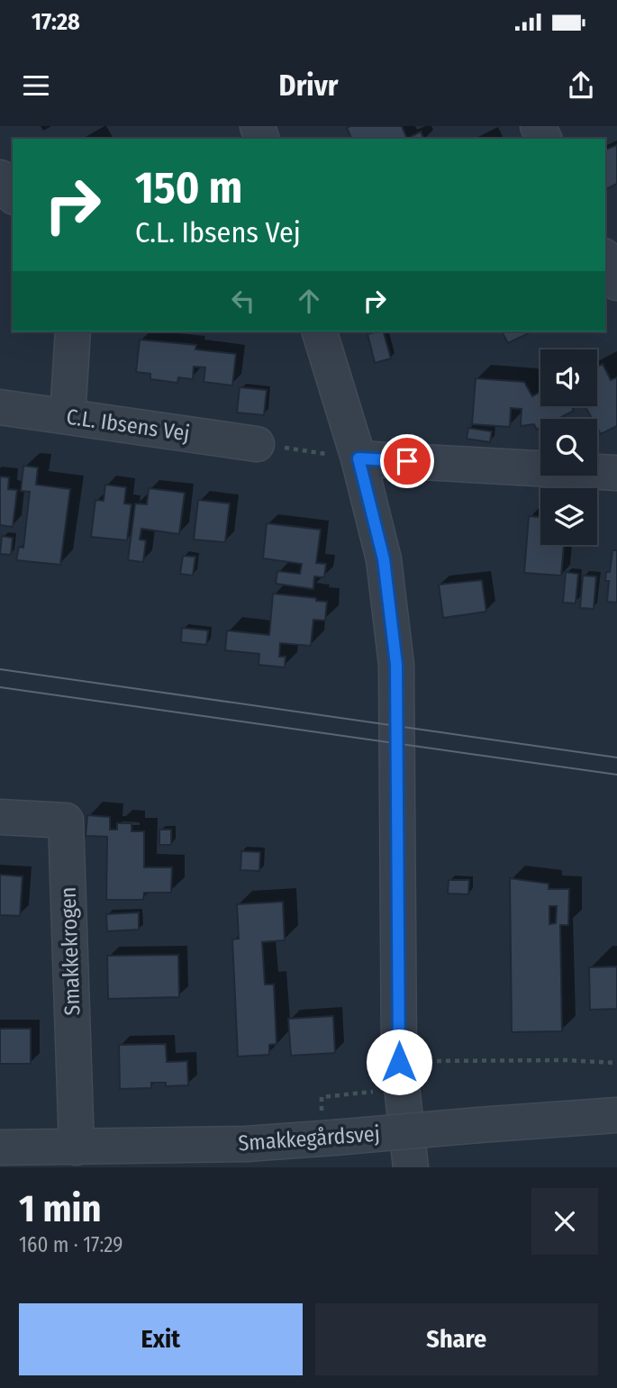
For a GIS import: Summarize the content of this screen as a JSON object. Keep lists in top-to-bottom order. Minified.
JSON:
{"streets":{"street":["C.L. Ibsens Vej","Smakkekrogen","Smakkegårdsvej"]},"crossings":[["Smakkekrogen","Smakkegårdsvej"]],"page":{"status":"17:28","header":"Drivr","turn":["150 m","C.L. Ibsens Vej"],"heading":["1 min","160 m · 17:29"],"buttons":["Exit","Share"]}}
